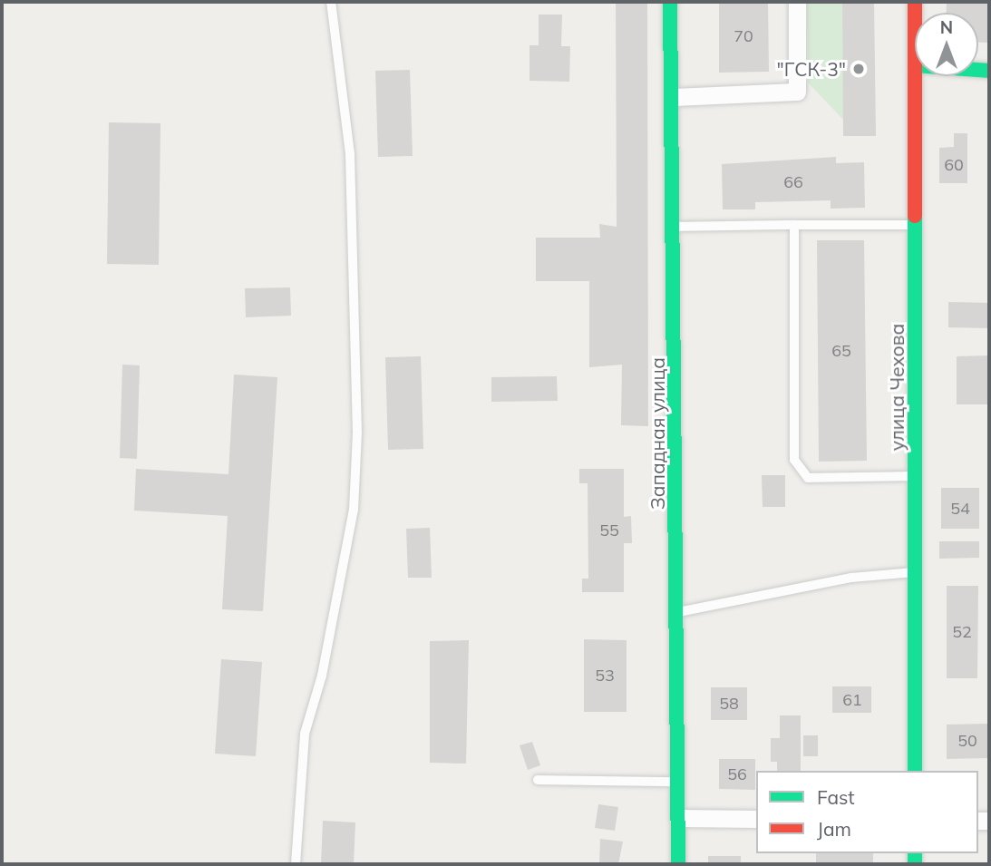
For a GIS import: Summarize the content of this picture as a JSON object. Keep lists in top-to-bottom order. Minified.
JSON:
{"streets":{"street":["улица Чехова","Западная улица"]},"places":["\"ГСК-3\""],"house_numbers":["70","60","66","65","54","55","52","53","61","58","50","56"],"legend":["Fast","Jam"],"north":"top"}
